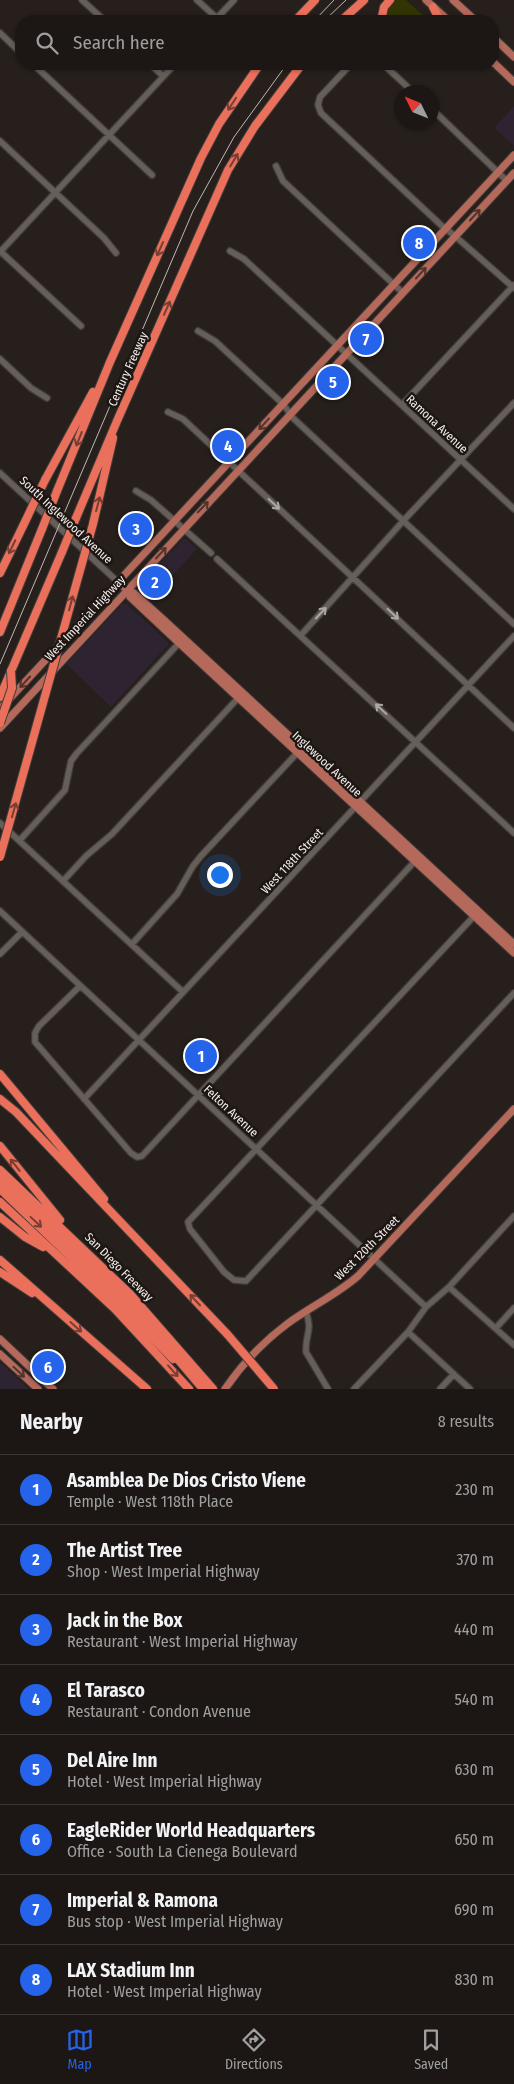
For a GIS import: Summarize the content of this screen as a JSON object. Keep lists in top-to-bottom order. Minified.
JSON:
{"streets":{"highway":["Century Freeway","San Diego Freeway"],"main road":["West Imperial Highway","Inglewood Avenue","West 120th Street"],"street":["Ramona Avenue","South Inglewood Avenue","West 118th Street","Felton Avenue"]},"crossings":[["Ramona Avenue","West Imperial Highway"],["South Inglewood Avenue","West Imperial Highway"],["South Inglewood Avenue","Inglewood Avenue"],["West Imperial Highway","Inglewood Avenue"],["Inglewood Avenue","West 118th Street"],["West 118th Street","Felton Avenue"],["Felton Avenue","West 120th Street"]],"north":"top left","page":{"search":"Search here","pins":["8","7","5","4","3","2","1","6"],"heading":["Nearby","8 results"],"list":[{"mark":"1","name":"Asamblea De Dios Cristo Viene","note":"Temple · West 118th Place","value":"230 m"},{"mark":"2","name":"The Artist Tree","note":"Shop · West Imperial Highway","value":"370 m"},{"mark":"3","name":"Jack in the Box","note":"Restaurant · West Imperial Highway","value":"440 m"},{"mark":"4","name":"El Tarasco","note":"Restaurant · Condon Avenue","value":"540 m"},{"mark":"5","name":"Del Aire Inn","note":"Hotel · West Imperial Highway","value":"630 m"},{"mark":"6","name":"EagleRider World Headquarters","note":"Office · South La Cienega Boulevard","value":"650 m"},{"mark":"7","name":"Imperial & Ramona","note":"Bus stop · West Imperial Highway","value":"690 m"},{"mark":"8","name":"LAX Stadium Inn","note":"Hotel · West Imperial Highway","value":"830 m"}],"nav":["Map","Directions","Saved"]}}
